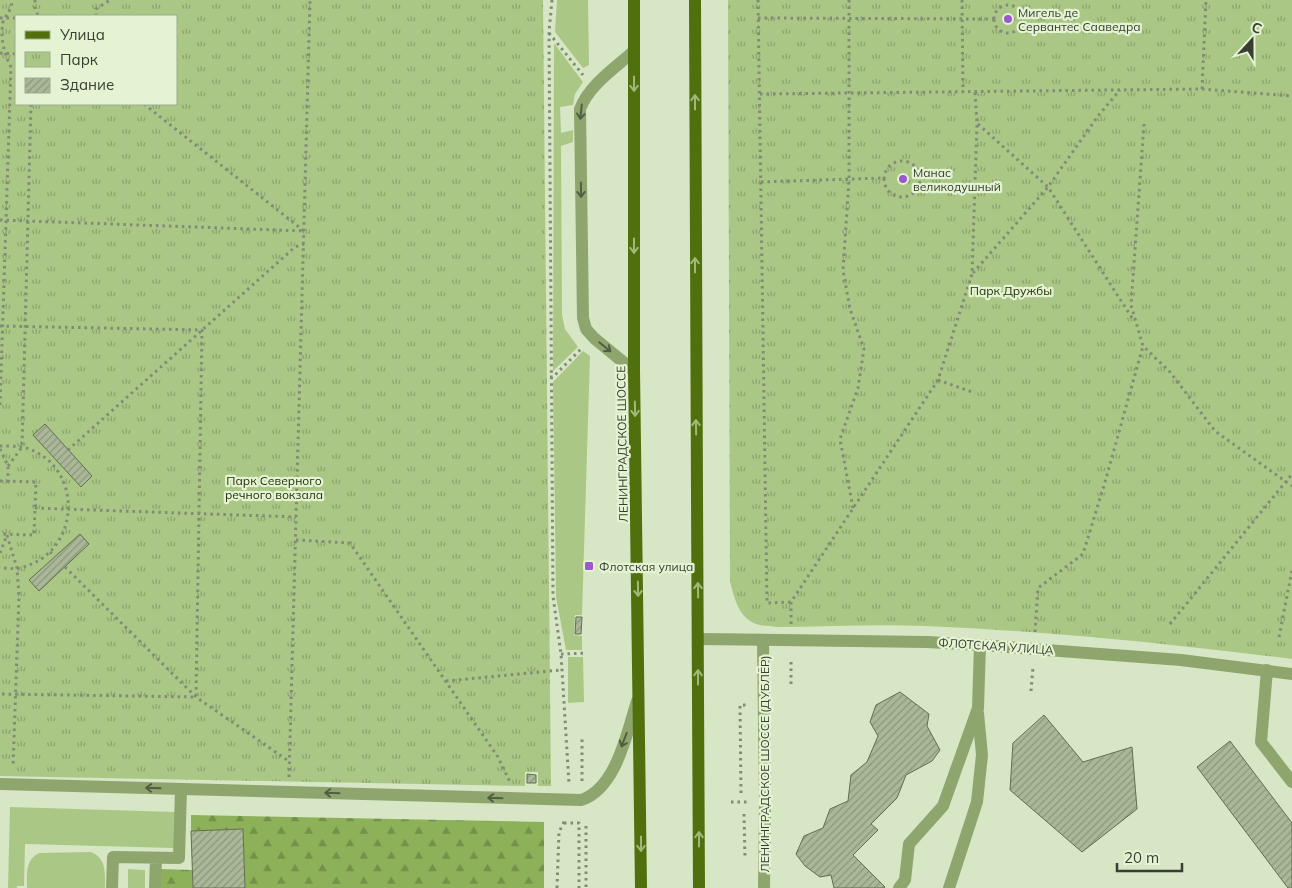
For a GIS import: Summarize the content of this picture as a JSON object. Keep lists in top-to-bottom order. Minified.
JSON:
{"streets":{"main road":["ЛЕНИНГРАДСКОЕ ШОССЕ"],"street":["ФЛОТСКАЯ УЛИЦА","ЛЕНИНГРАДСКОЕ ШОССЕ (ДУБЛЁР)"]},"crossings":[["ФЛОТСКАЯ УЛИЦА","ЛЕНИНГРАДСКОЕ ШОССЕ (ДУБЛЁР)"]],"parks":["Парк Дружбы","Парк Северного речного вокзала"],"places":{"other":["Мигель де Сервантес Сааведра","Манас великодушный"],"transit":["Флотская улица"]},"legend":["Улица","Парк","Здание"],"scale_bar":"20 m","north":"top"}
